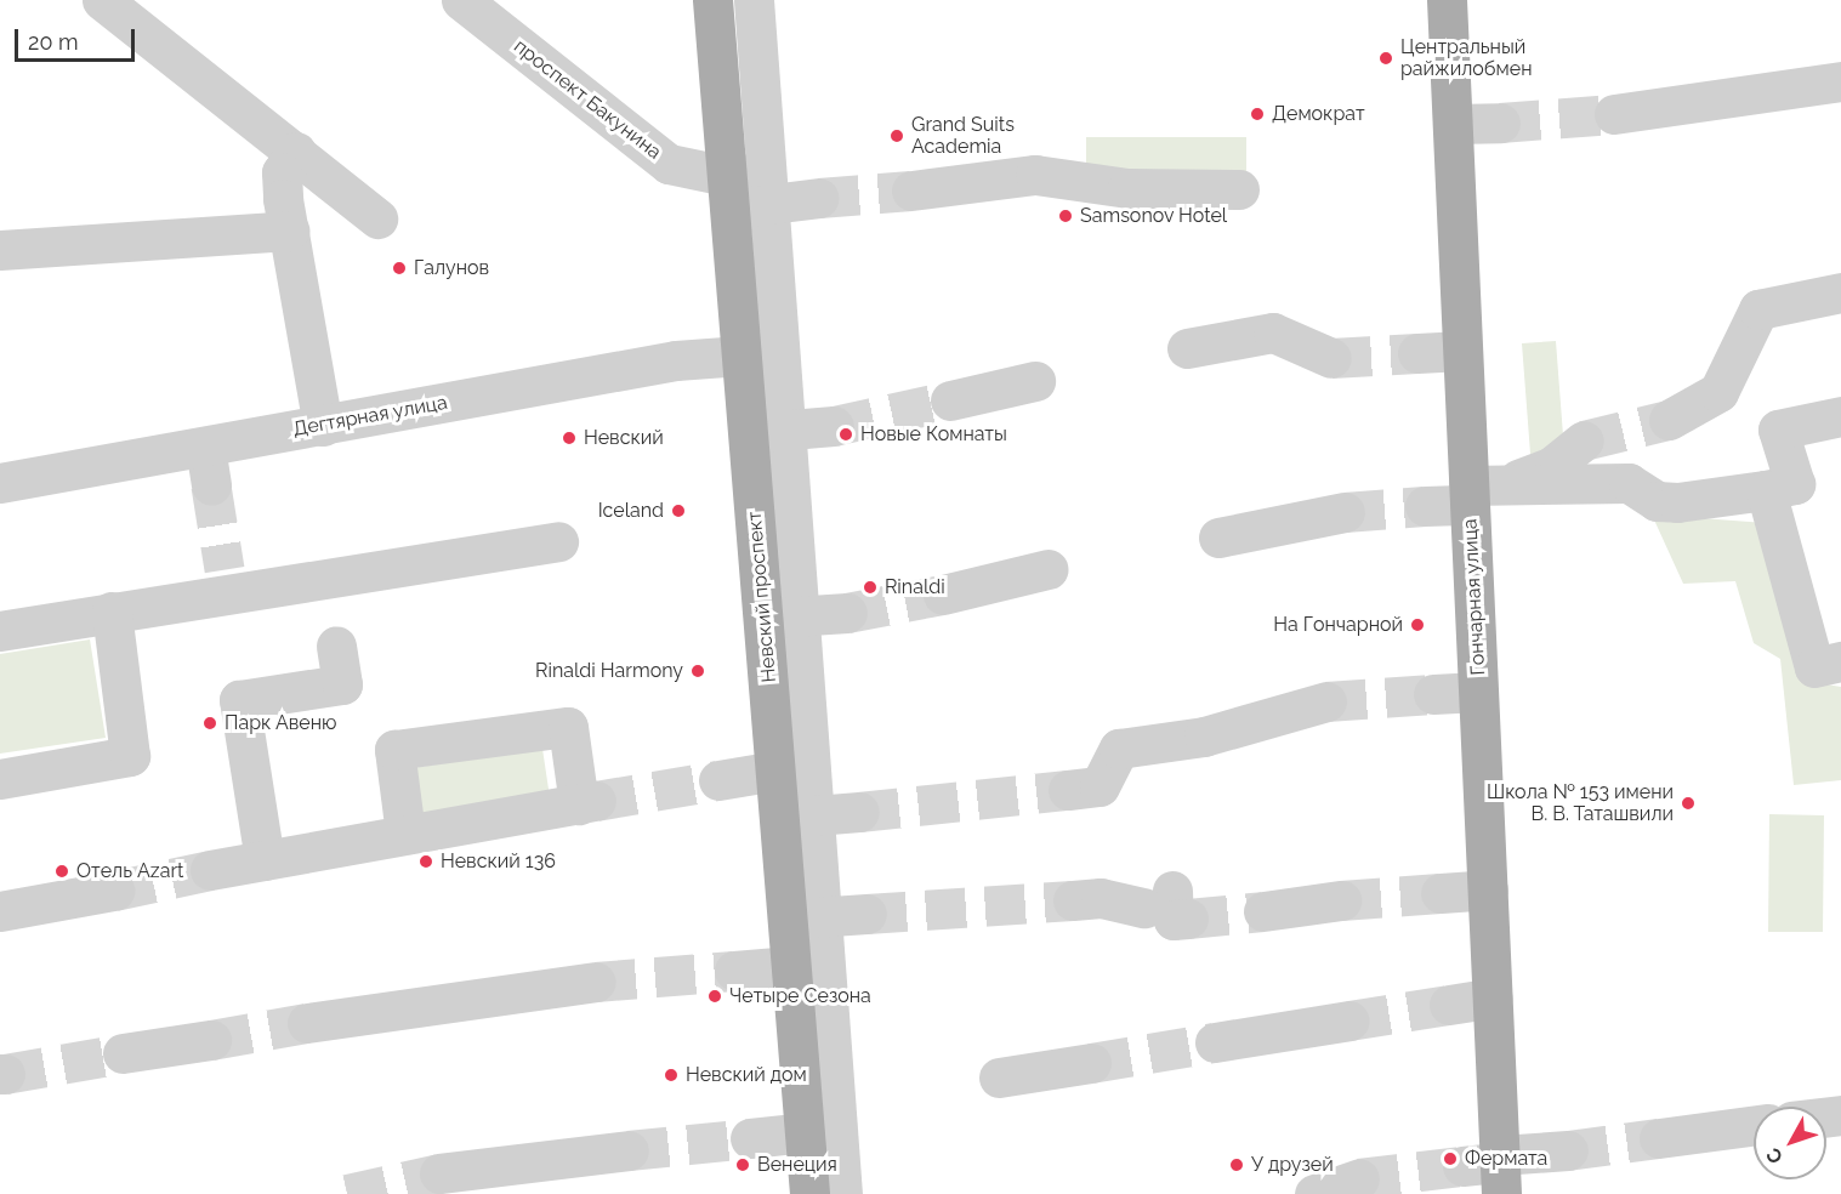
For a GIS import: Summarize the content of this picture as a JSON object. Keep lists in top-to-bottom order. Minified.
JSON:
{"streets":{"main road":["Невский проспект","Гончарная улица"],"street":["проспект Бакунина","Дегтярная улица"]},"crossings":[["проспект Бакунина","Невский проспект"],["Дегтярная улица","Невский проспект"]],"places":["Центральный райжилобмен","Демократ","Grand Suits Academia","Samsonov Hotel","Галунов","Новые Комнаты","Невский","Iceland","Rinaldi","На Гончарной","Rinaldi Harmony","Парк Авеню","Школа № 153 имени В. В. Таташвили","Невский 136","Отель Azart","Четыре Сезона","Невский дом","Фермата","Венеция","У друзей"],"scale_bar":"20 m","north":"bottom left"}
